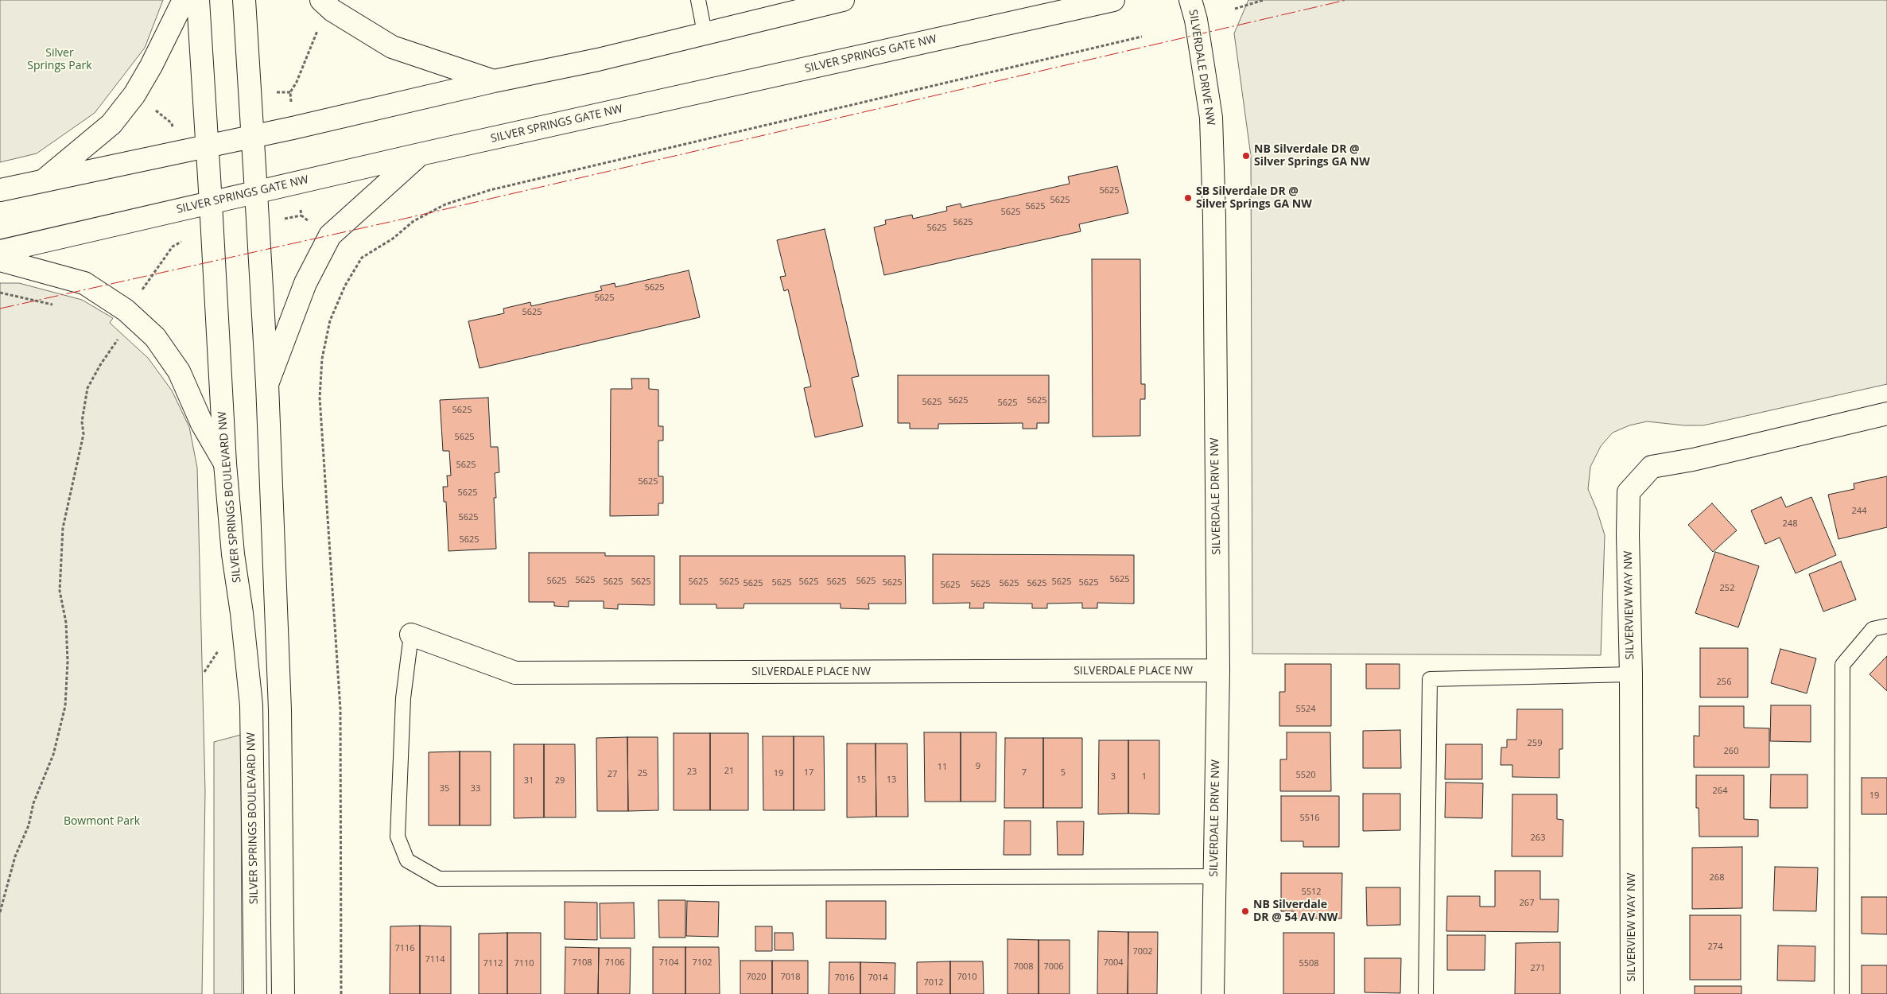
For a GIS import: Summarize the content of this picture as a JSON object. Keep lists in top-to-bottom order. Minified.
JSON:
{"streets":{"street":["SILVER SPRINGS GATE NW","SILVERDALE DRIVE NW","SILVER SPRINGS BOULEVARD NW","SILVERVIEW WAY NW","SILVERDALE PLACE NW"]},"crossings":[["SILVER SPRINGS GATE NW","SILVER SPRINGS BOULEVARD NW"],["SILVERDALE DRIVE NW","SILVERDALE PLACE NW"]],"parks":["Silver Springs Park","Bowmont Park"],"places":["NB Silverdale DR @ Silver Springs GA NW","SB Silverdale DR @ Silver Springs GA NW","NB Silverdale DR @ 54 AV NW"],"house_numbers":["5625","5625","5625","5625","5625","5625","5625","5625","5625","5625","5625","5625","5625","5625","5625","5625","5625","5625","244","5625","248","5625","5625","5625","5625","5625","5625","5625","5625","5625","5625","5625","5625","5625","5625","5625","5625","5625","5625","5625","5625","252","256","5524","259","260","9","11","21","23","17","7","5","25","19","27","5520","3","1","15","13","31","29","35","33","264","19","5516","263","268","5512","267","274","7116","7002","7114","7108","7106","7104","7102","7004","7112","7110","5508","7008","7006","271","7020","7018","7010","7016","7014","7012"]}
